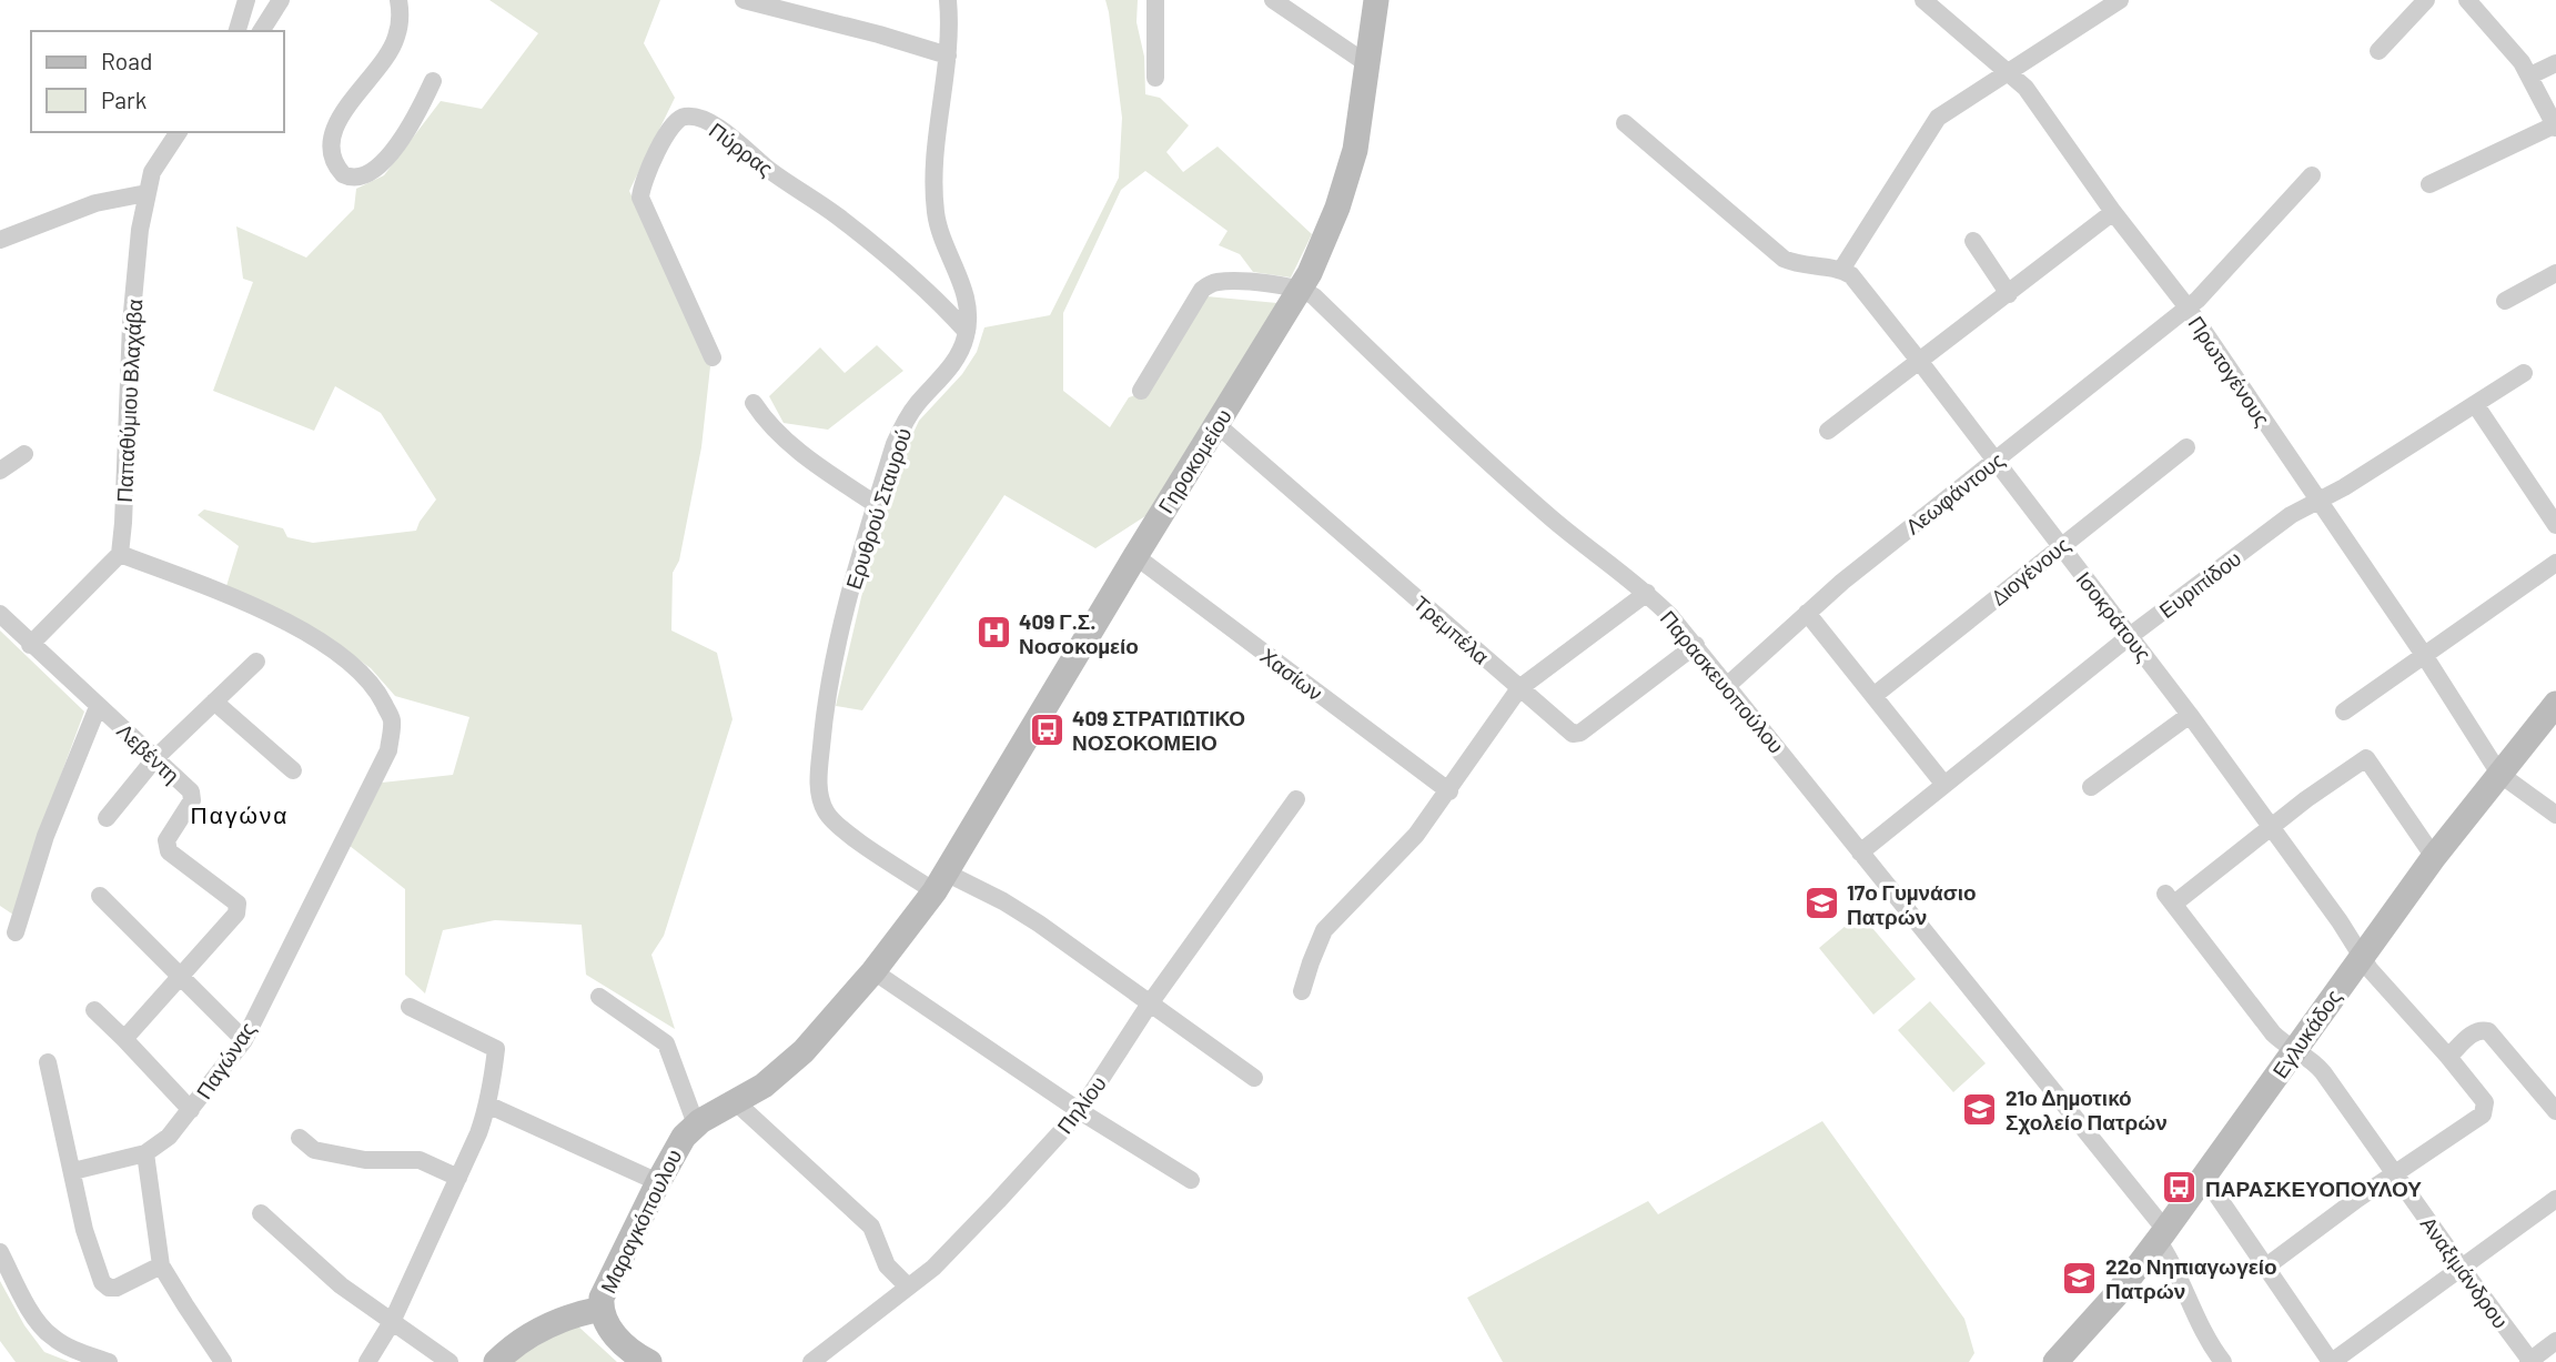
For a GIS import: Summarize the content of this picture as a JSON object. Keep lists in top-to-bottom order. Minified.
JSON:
{"streets":{"main road":["Γηροκομείου","Εγλυκάδος","Μαραγκόπουλου"],"street":["Πύρρας","Πρωτογένους","Παπαθύμιου Βλαχάβα","Λεωφάντους","Ερυθρού Σταυρού","Διογένους","Ευριπίδου","Ισοκράτους","Τρεμπέλα","Χασίων","Παρασκευοπούλου","Λεβέντη","Παγώνας","Πηλίου","Αναξιμάνδρου"]},"crossings":[["Πύρρας","Ερυθρού Σταυρού"],["Πρωτογένους","Λεωφάντους"],["Πρωτογένους","Ευριπίδου"],["Πρωτογένους","Εγλυκάδος"],["Παπαθύμιου Βλαχάβα","Παγώνας"],["Γηροκομείου","Ερυθρού Σταυρού"],["Γηροκομείου","Τρεμπέλα"],["Γηροκομείου","Χασίων"],["Γηροκομείου","Παρασκευοπούλου"],["Γηροκομείου","Μαραγκόπουλου"],["Λεωφάντους","Ισοκράτους"],["Λεωφάντους","Παρασκευοπούλου"],["Ερυθρού Σταυρού","Πηλίου"],["Ερυθρού Σταυρού","Μαραγκόπουλου"],["Διογένους","Ισοκράτους"],["Ευριπίδου","Ισοκράτους"],["Ευριπίδου","Παρασκευοπούλου"],["Ισοκράτους","Εγλυκάδος"],["Ισοκράτους","Αναξιμάνδρου"],["Τρεμπέλα","Παρασκευοπούλου"],["Παρασκευοπούλου","Εγλυκάδος"],["Εγλυκάδος","Αναξιμάνδρου"]],"districts":["Παγώνα"],"places":{"hospital":["409 Γ.Σ. Νοσοκομείο"],"bus stop":["409 ΣΤΡΑΤΙΩΤΙΚΟ ΝΟΣΟΚΟΜΕΙΟ","ΠΑΡΑΣΚΕΥΟΠΟΥΛΟΥ"],"school or university":["17ο Γυμνάσιο Πατρών","21ο Δημοτικό Σχολείο Πατρών","22ο Νηπιαγωγείο Πατρών"]},"legend":["Road","Park"]}
